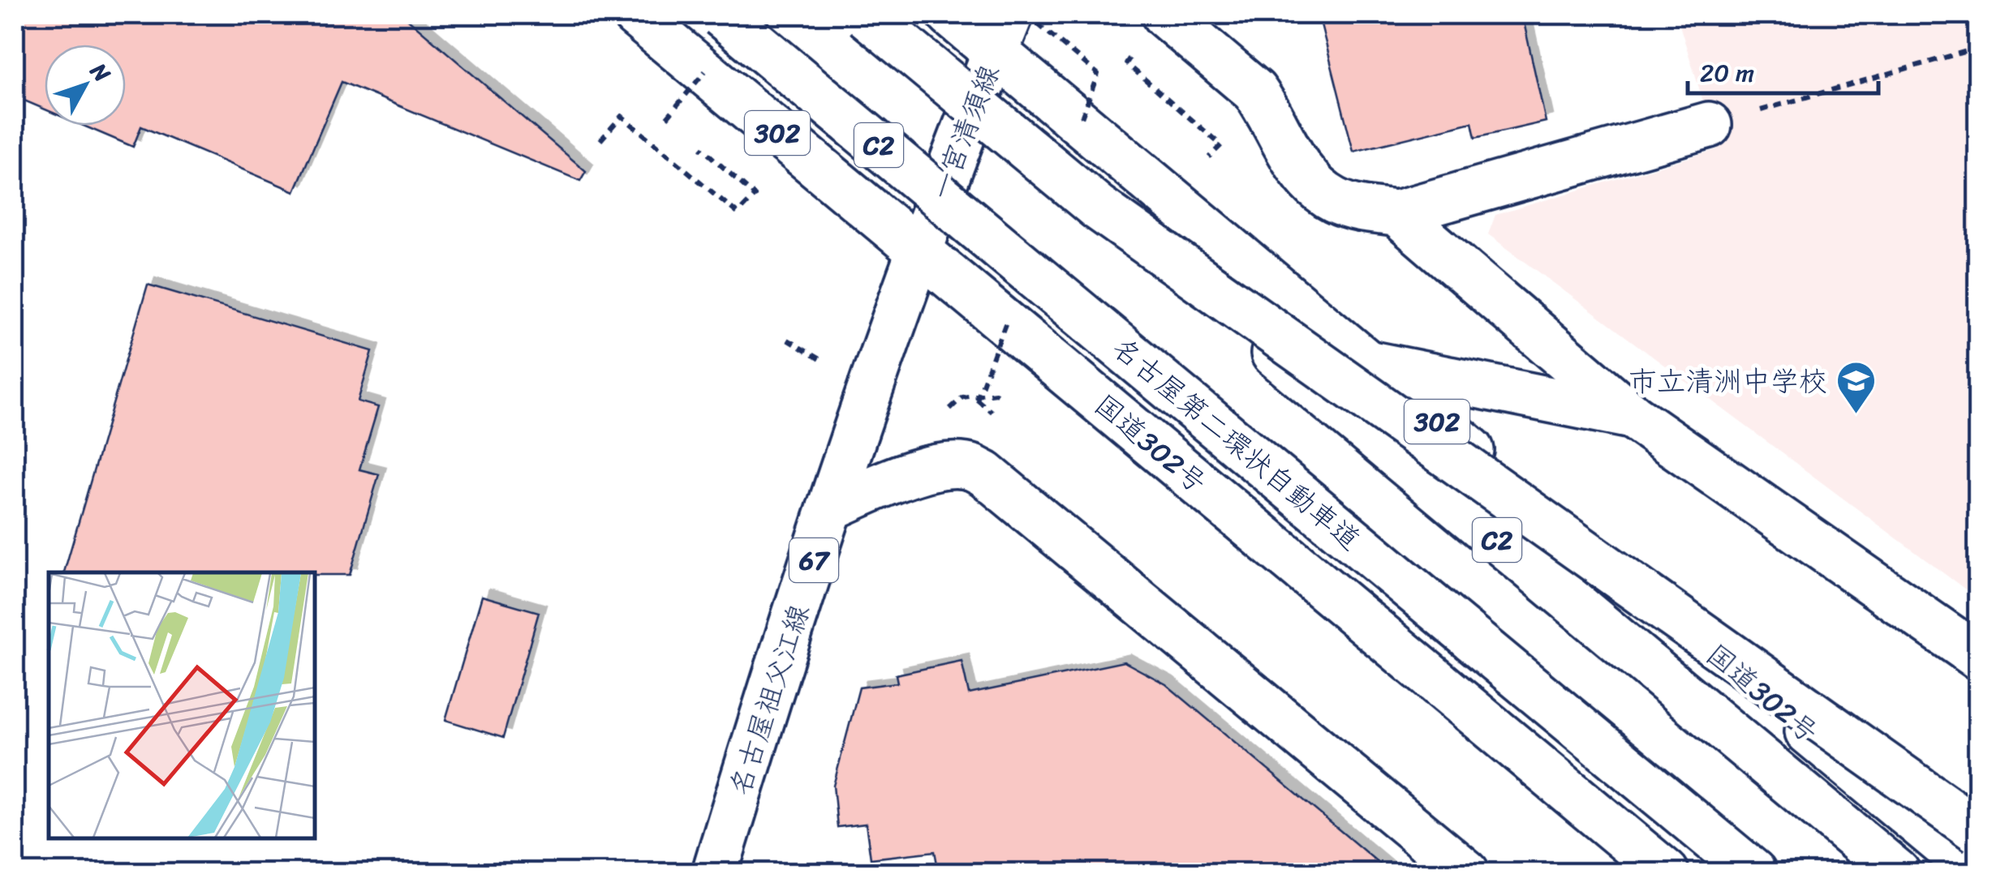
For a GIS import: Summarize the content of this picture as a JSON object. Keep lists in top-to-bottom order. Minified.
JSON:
{"streets":{"main road":["一宮清須線","302","C2","国道302号","名古屋第二環状自動車道","67","名古屋祖父江線"]},"crossings":[["一宮清須線","国道302号"],["一宮清須線","名古屋祖父江線"],["国道302号","名古屋祖父江線"]],"places":{"school or university":["市立清洲中学校"]},"scale_bar":"20 m","north":"top right"}
